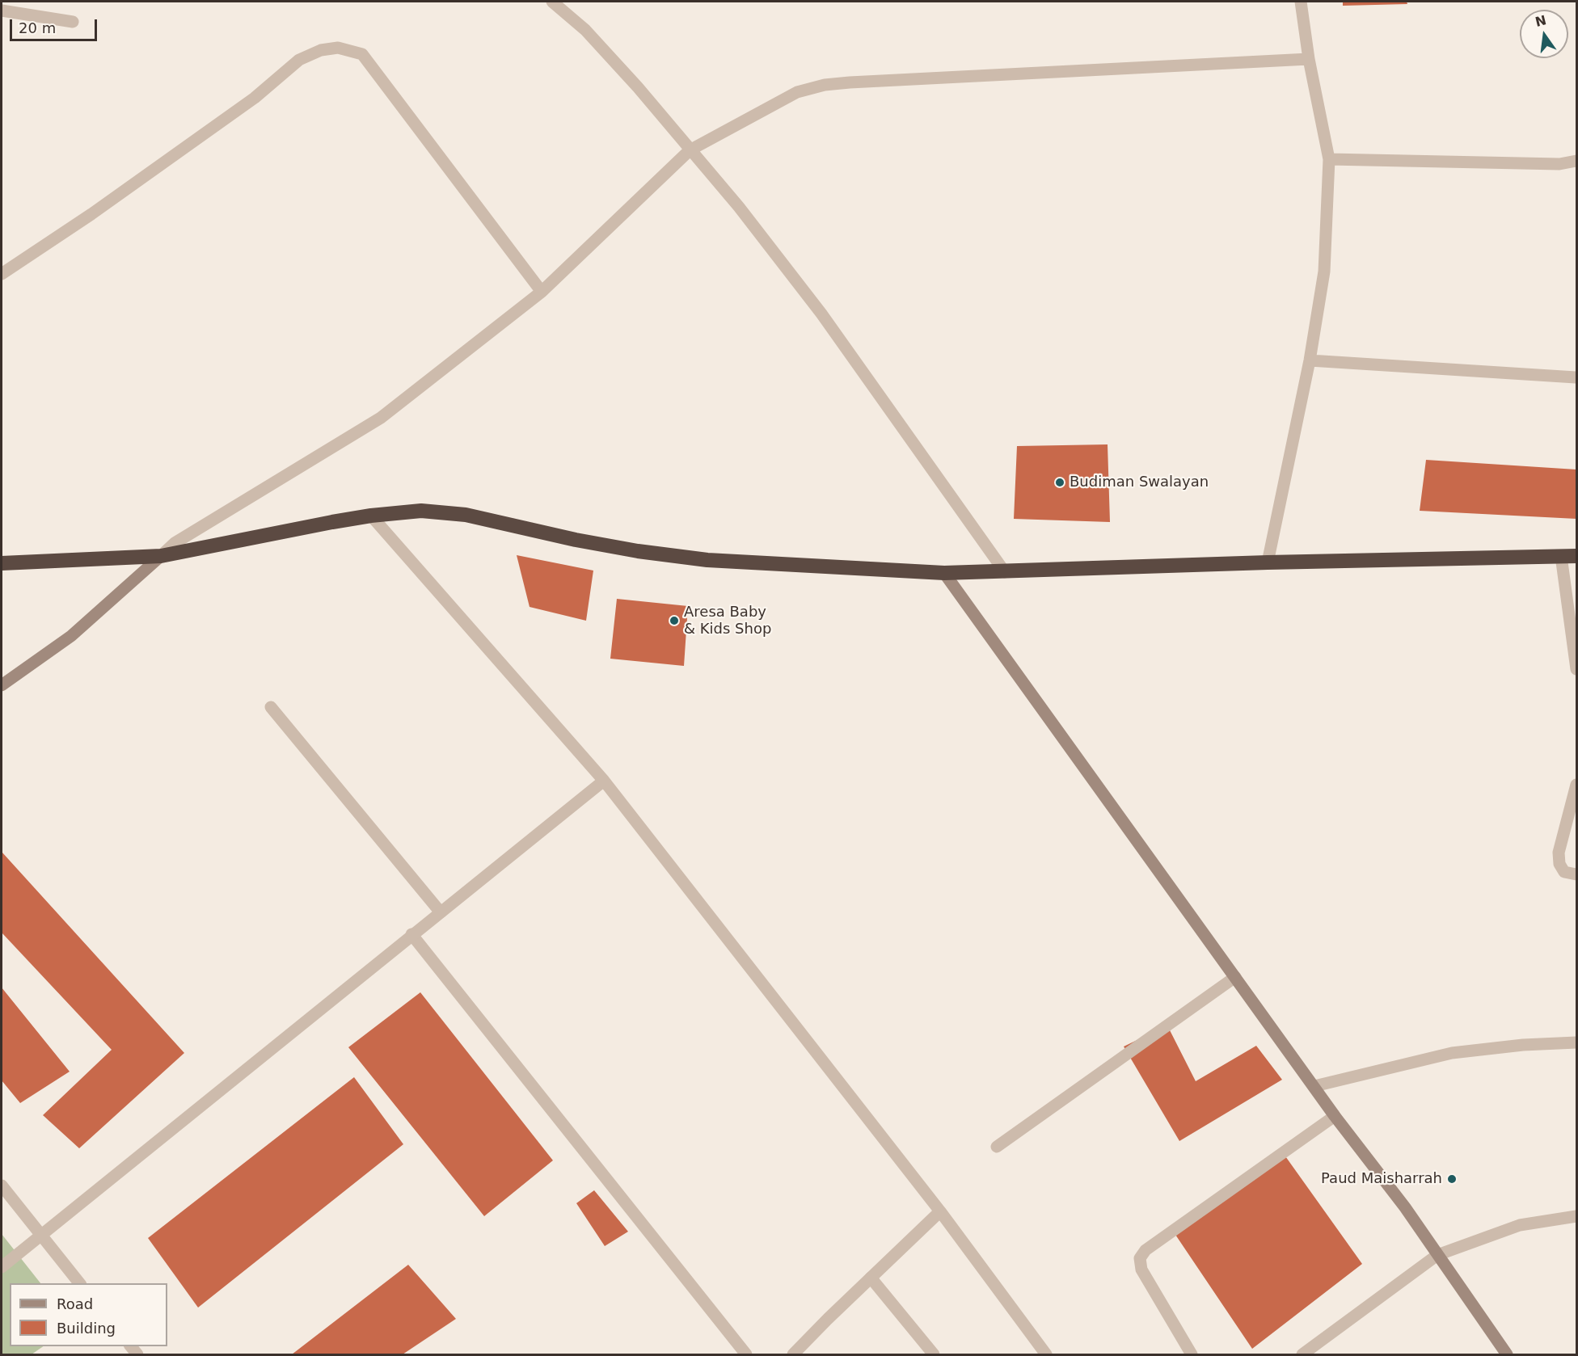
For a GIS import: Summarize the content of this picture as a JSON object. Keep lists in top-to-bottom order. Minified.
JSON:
{"places":["Budiman Swalayan","Aresa Baby & Kids Shop","Paud Maisharrah"],"legend":["Road","Building"],"scale_bar":"20 m","north":"top"}
